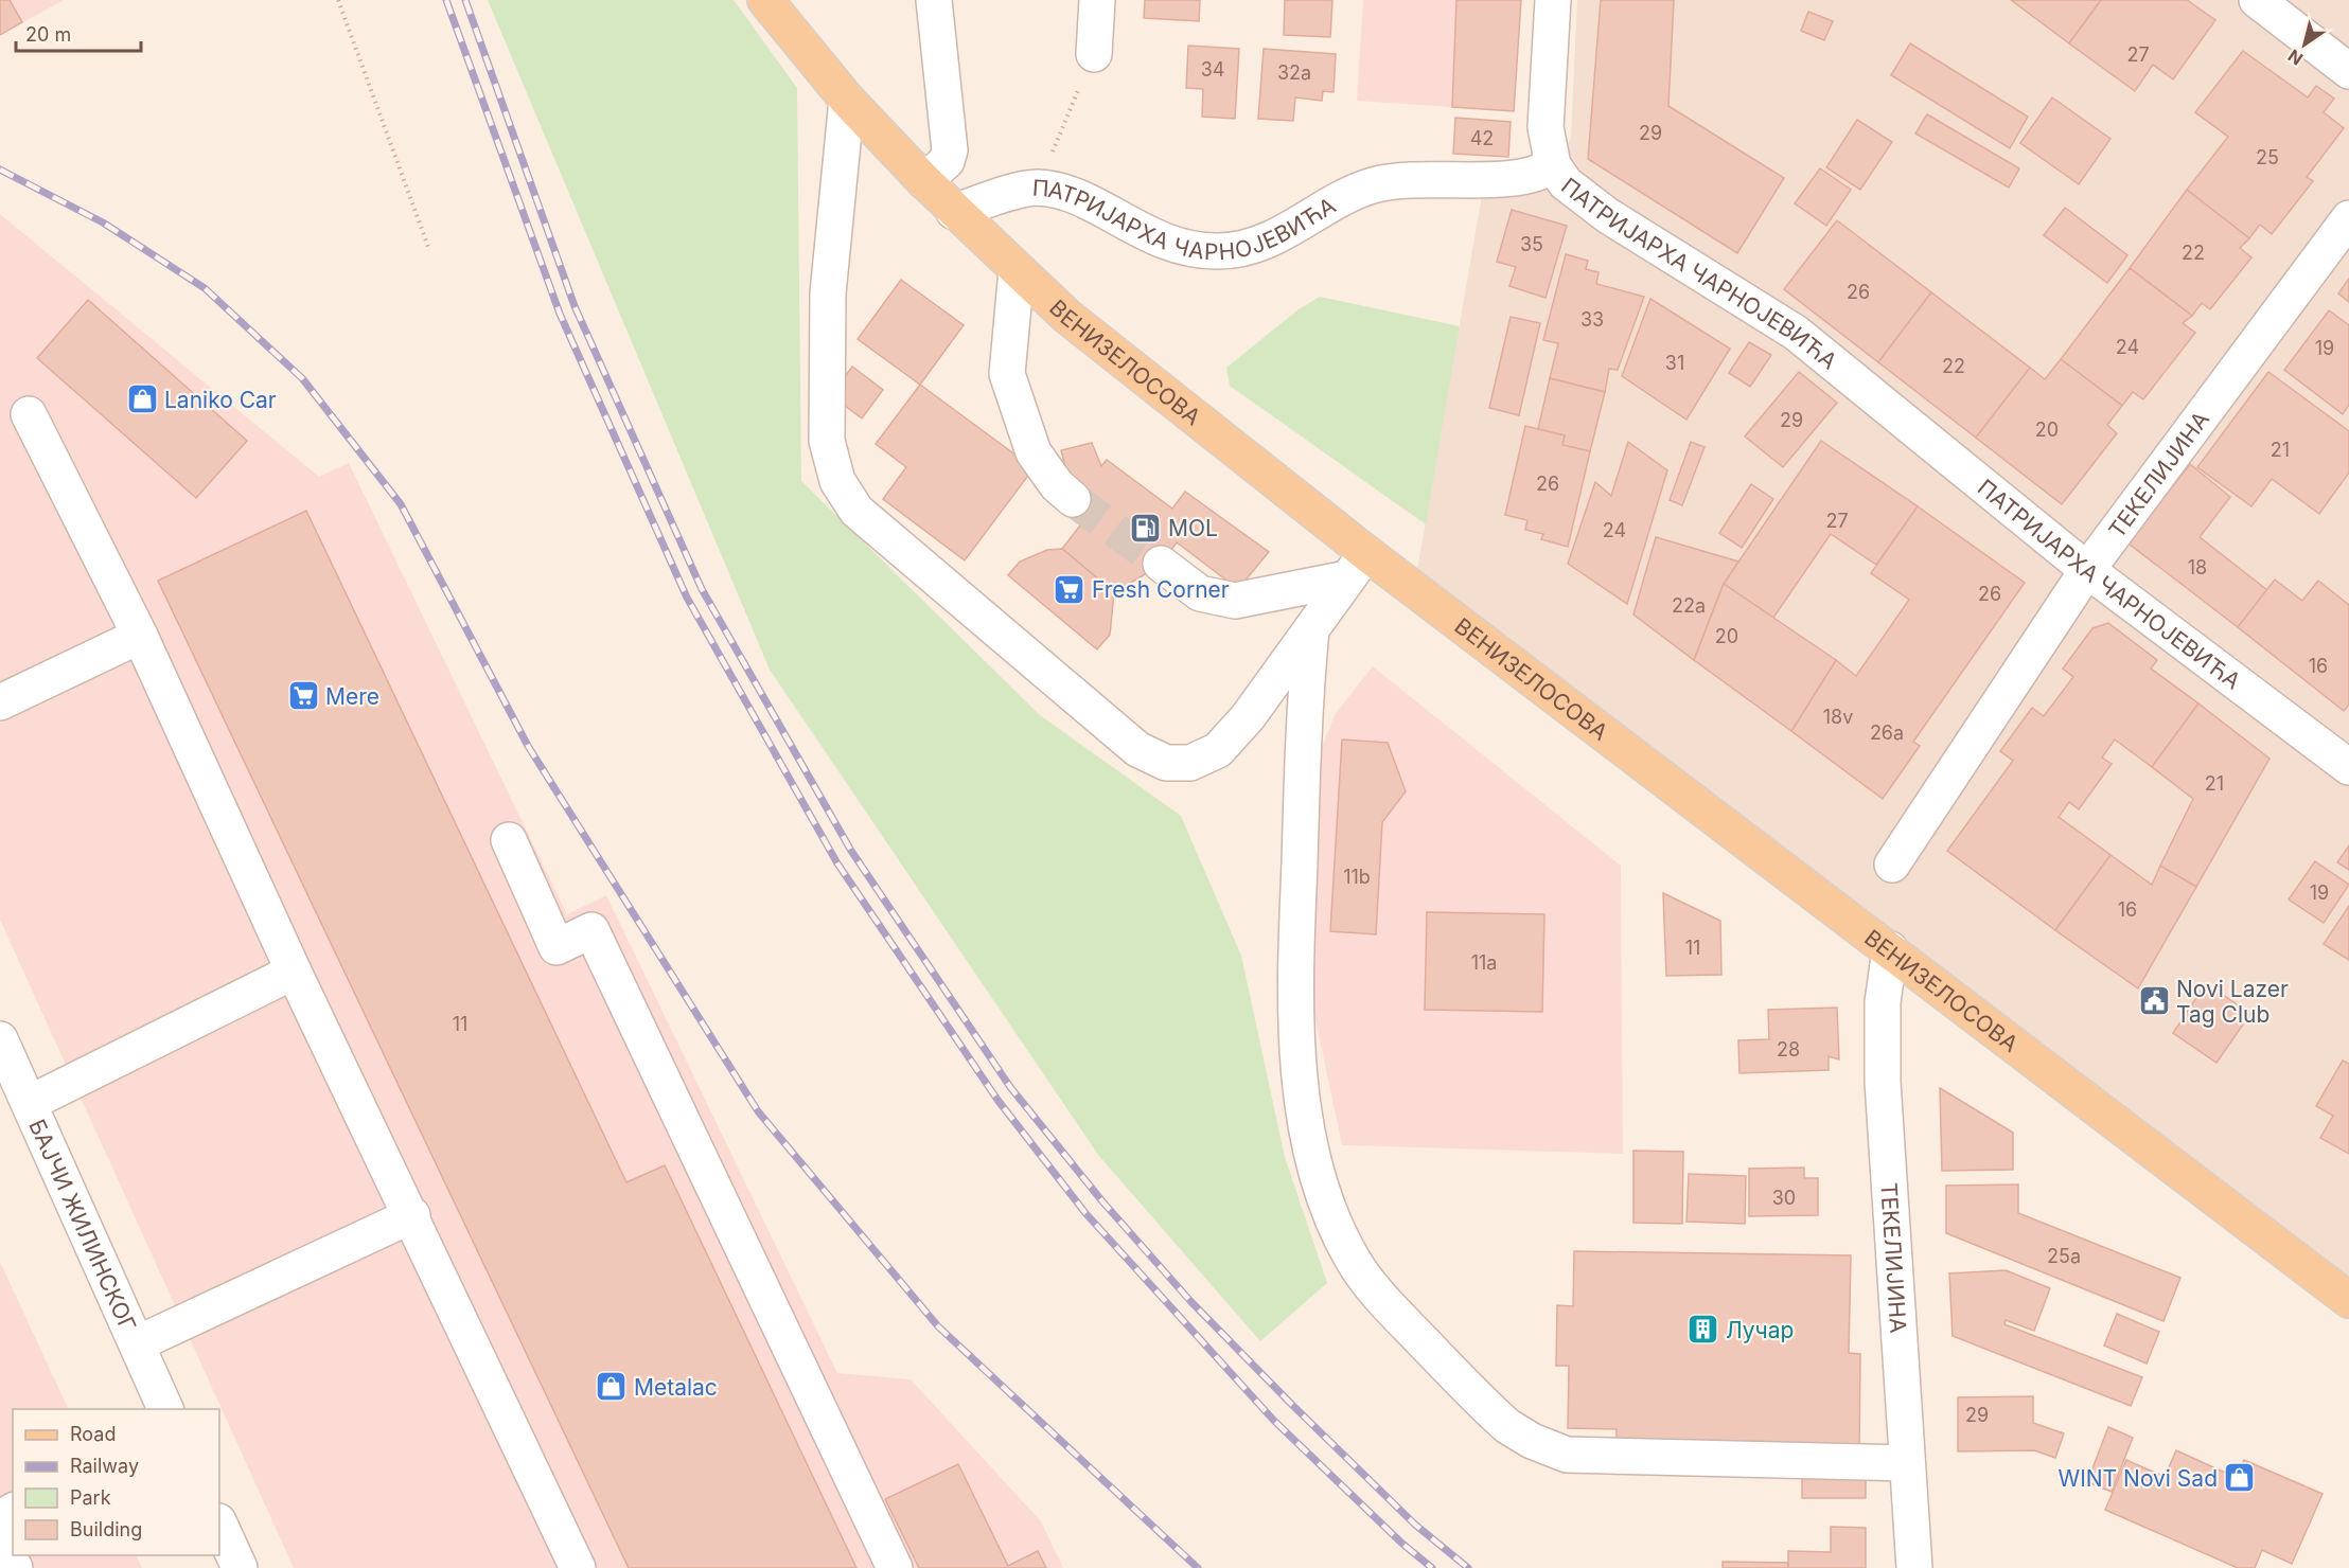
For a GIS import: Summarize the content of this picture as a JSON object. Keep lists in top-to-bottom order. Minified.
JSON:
{"streets":{"main road":["ВЕНИЗЕЛОСОВА"],"street":["ПАТРИЈАРХА ЧАРНОЈЕВИЋА","ТЕКЕЛИЈИНА","БАЈЧИ ЖИЛИНСКОГ"]},"crossings":[["ПАТРИЈАРХА ЧАРНОЈЕВИЋА","ВЕНИЗЕЛОСОВА"],["ПАТРИЈАРХА ЧАРНОЈЕВИЋА","ТЕКЕЛИЈИНА"],["ВЕНИЗЕЛОСОВА","ТЕКЕЛИЈИНА"]],"places":{"shop":["Laniko Car","Metalac","WINT Novi Sad"],"fuel station":["MOL"],"supermarket":["Fresh Corner","Mere"],"public building":["Novi Lazer Tag Club"],"building":["Лучар"]},"house_numbers":["27","34","32a","29","42","25","35","22","26","33","24","19","31","22","29","20","21","26","27","24","18","26","22a","20","16","18v","26a","21","11b","19","16","11","11a","11","28","30","25a","29"],"legend":["Road","Railway","Park","Building"],"scale_bar":"20 m","north":"bottom left"}
